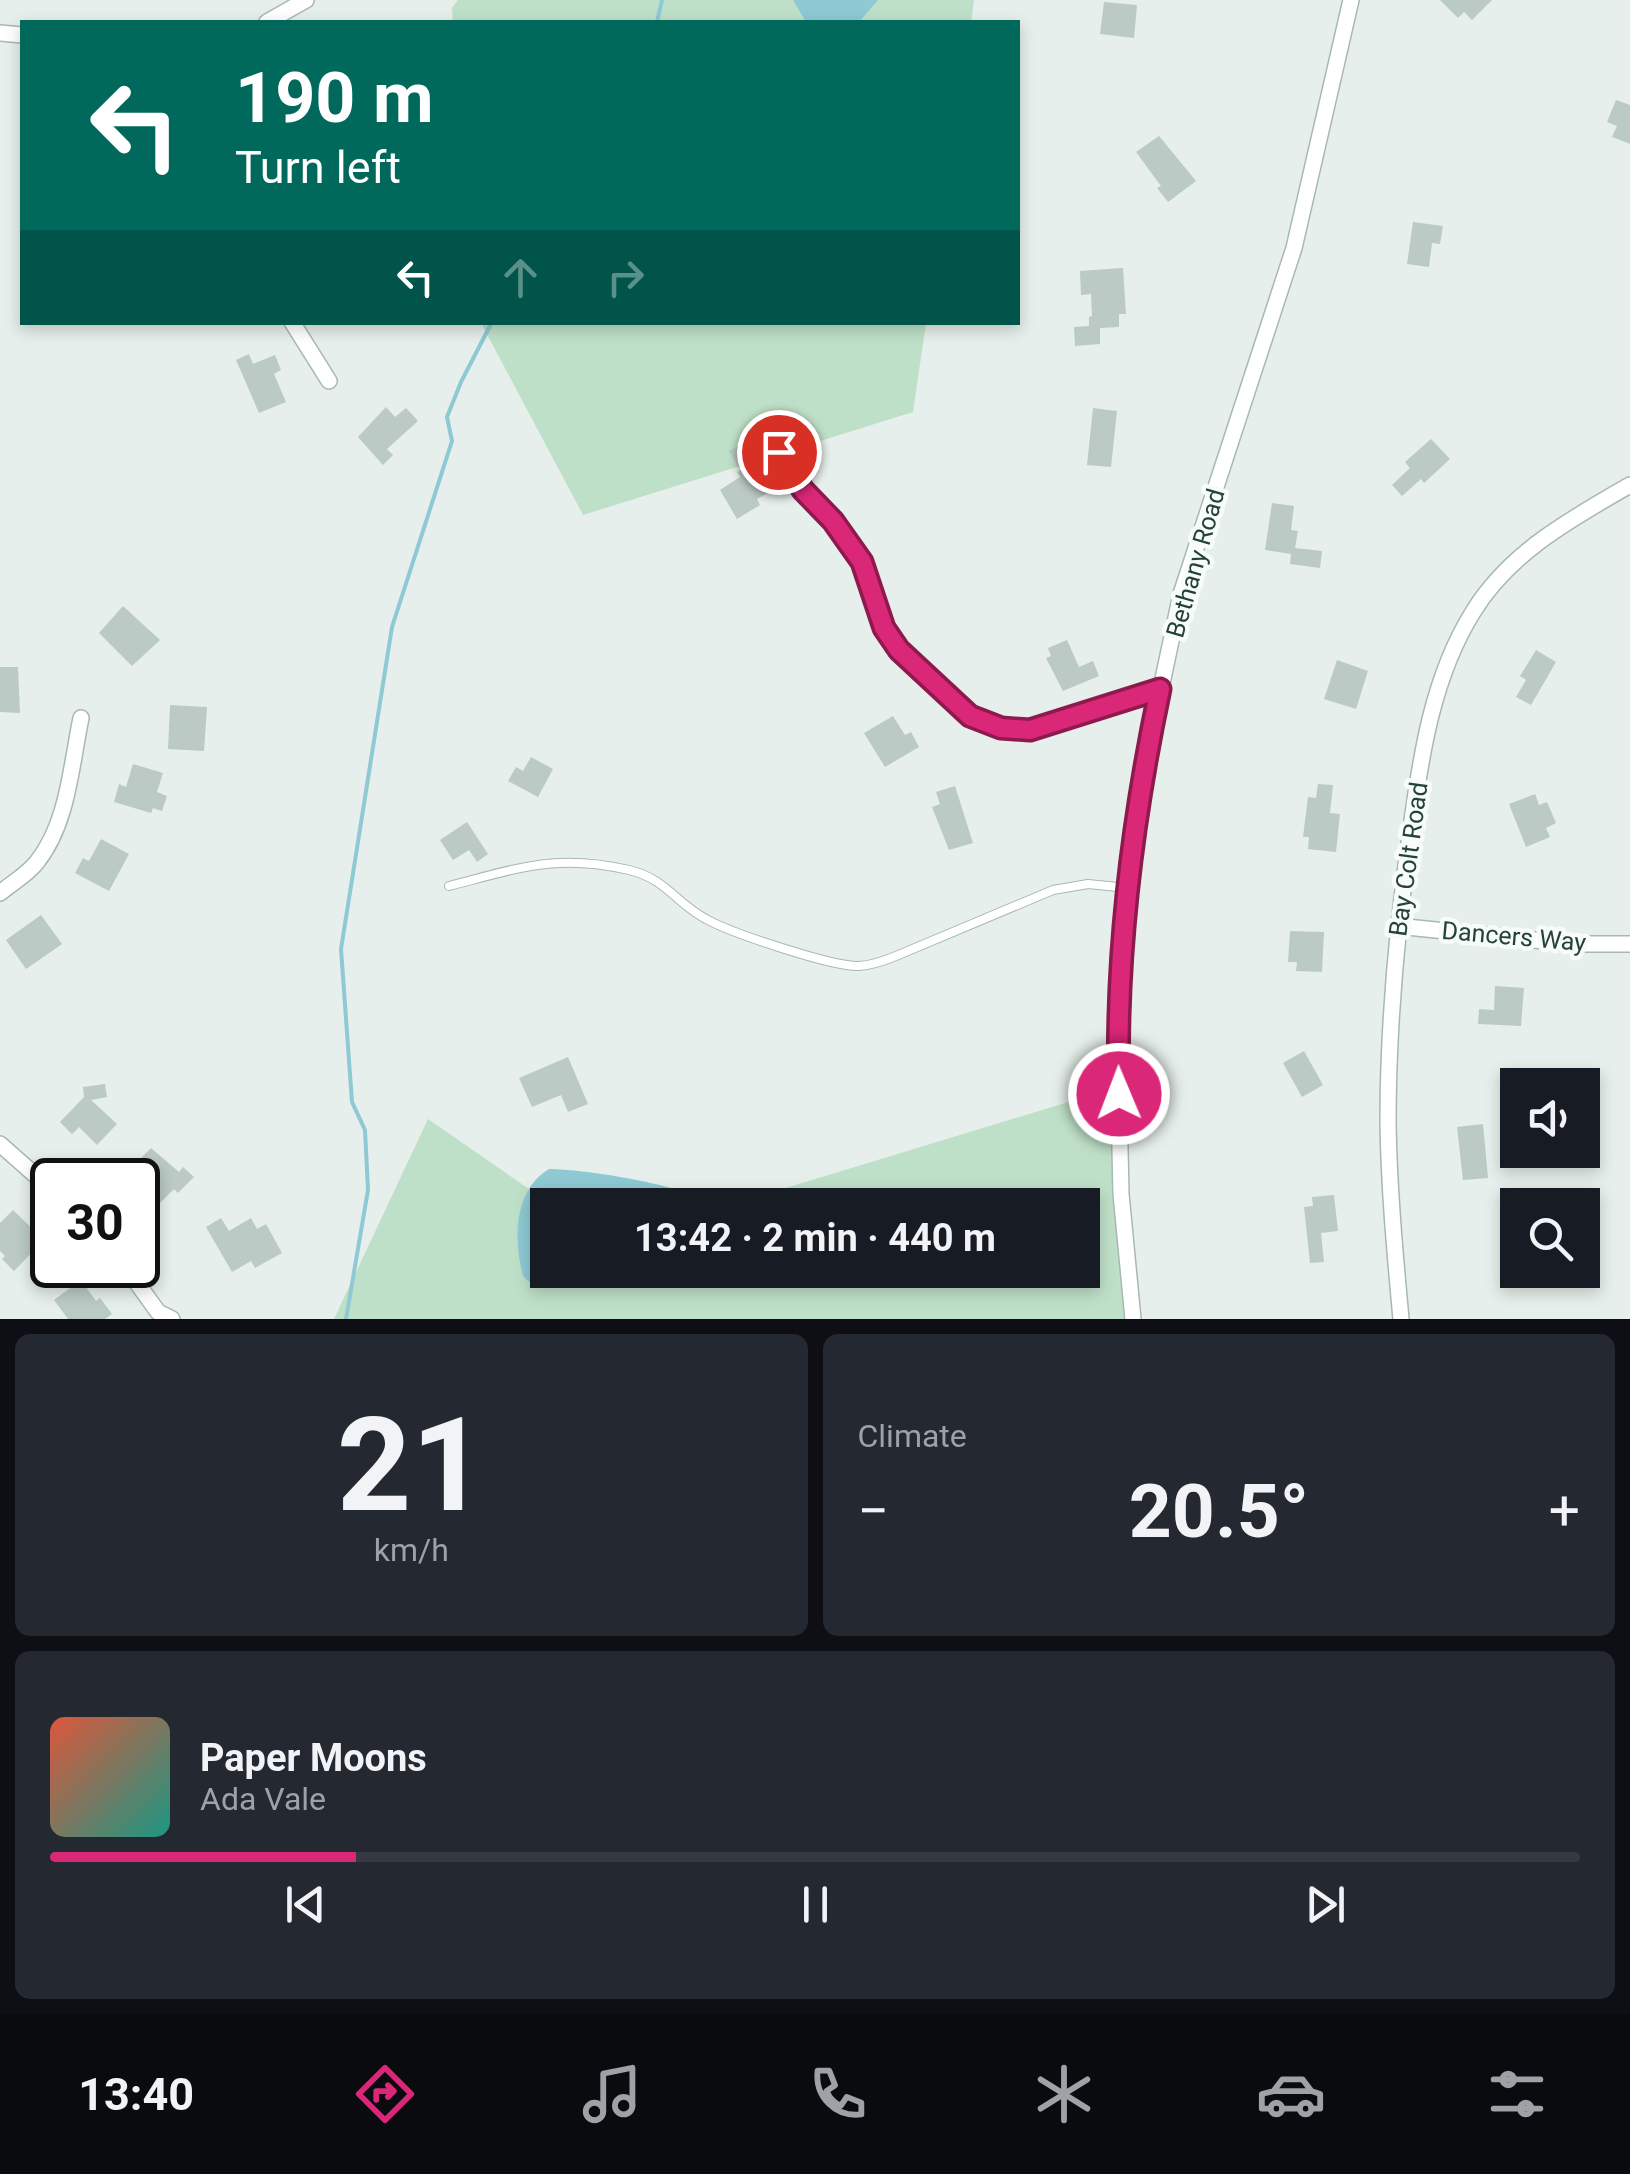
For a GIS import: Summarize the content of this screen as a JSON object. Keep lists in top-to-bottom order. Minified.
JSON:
{"streets":{"street":["Bethany Road","Bay Colt Road","Dancers Way"]},"crossings":[["Bay Colt Road","Dancers Way"]],"page":{"turn":["190 m","Turn left"],"limit":"30","trip":"13:42 · 2 min · 440 m","tile":[["21","km/h"],"Climate"],"heat":["−","20.5°","+"],"song":["Paper Moons","Ada Vale"],"tabs":"13:40"}}
